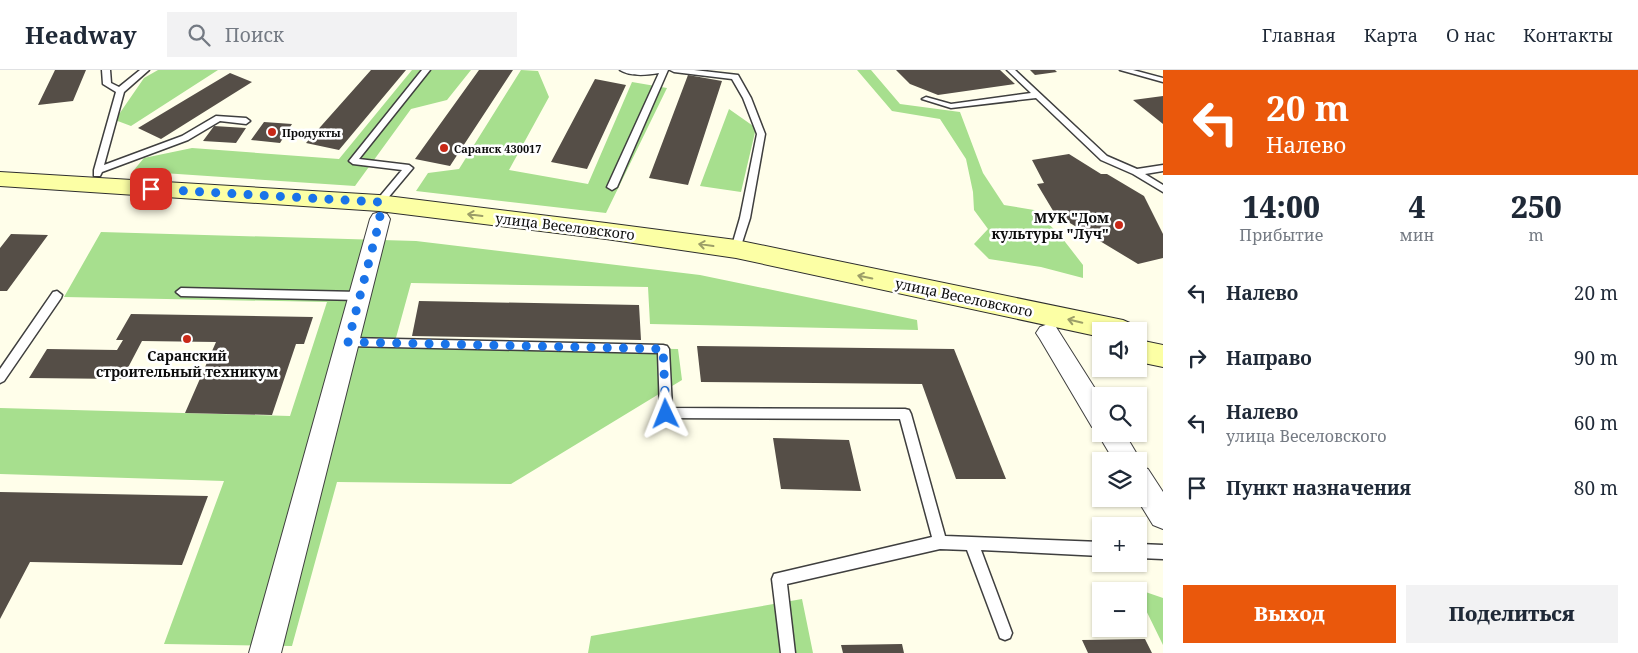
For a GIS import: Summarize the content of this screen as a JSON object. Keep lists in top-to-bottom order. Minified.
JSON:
{"streets":{"main road":["улица Веселовского"]},"places":["Продукты","Саранск 430017","МУК \"Дом культуры \"Луч\"","Саранский строительный техникум"],"page":{"header":"Headway","search":"Поиск","nav":["Главная","Карта","О нас","Контакты"],"turn":["20 m","Налево"],"eta":["14:00","Прибытие","4","мин","250","m"],"list":[{"name":"Налево","value":"20 m"},{"name":"Направо","value":"90 m"},{"name":"Налево","note":"улица Веселовского","value":"60 m"},{"name":"Пункт назначения","value":"80 m"}],"map_buttons":["+","−"],"buttons":["Выход","Поделиться"]}}
